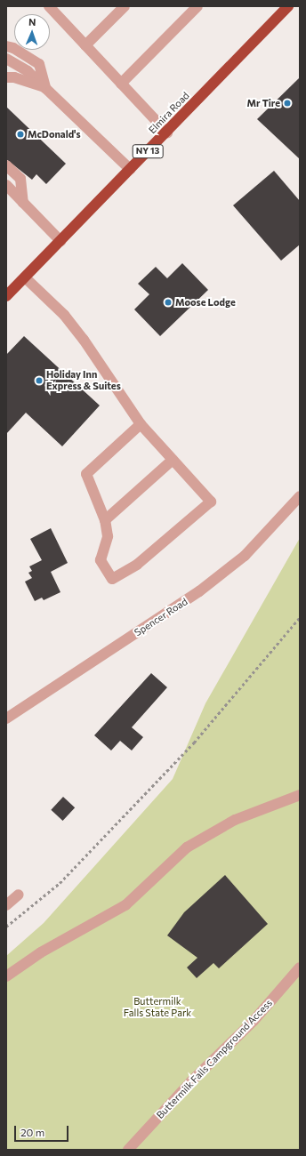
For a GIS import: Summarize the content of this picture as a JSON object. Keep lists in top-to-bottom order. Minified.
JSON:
{"streets":{"highway":["Elmira Road","NY 13"],"street":["Spencer Road","Buttermilk Falls Campground Access"]},"parks":["Buttermilk Falls State Park"],"places":["Mr Tire","McDonald's","Moose Lodge","Holiday Inn Express & Suites"],"scale_bar":"20 m","north":"top"}
